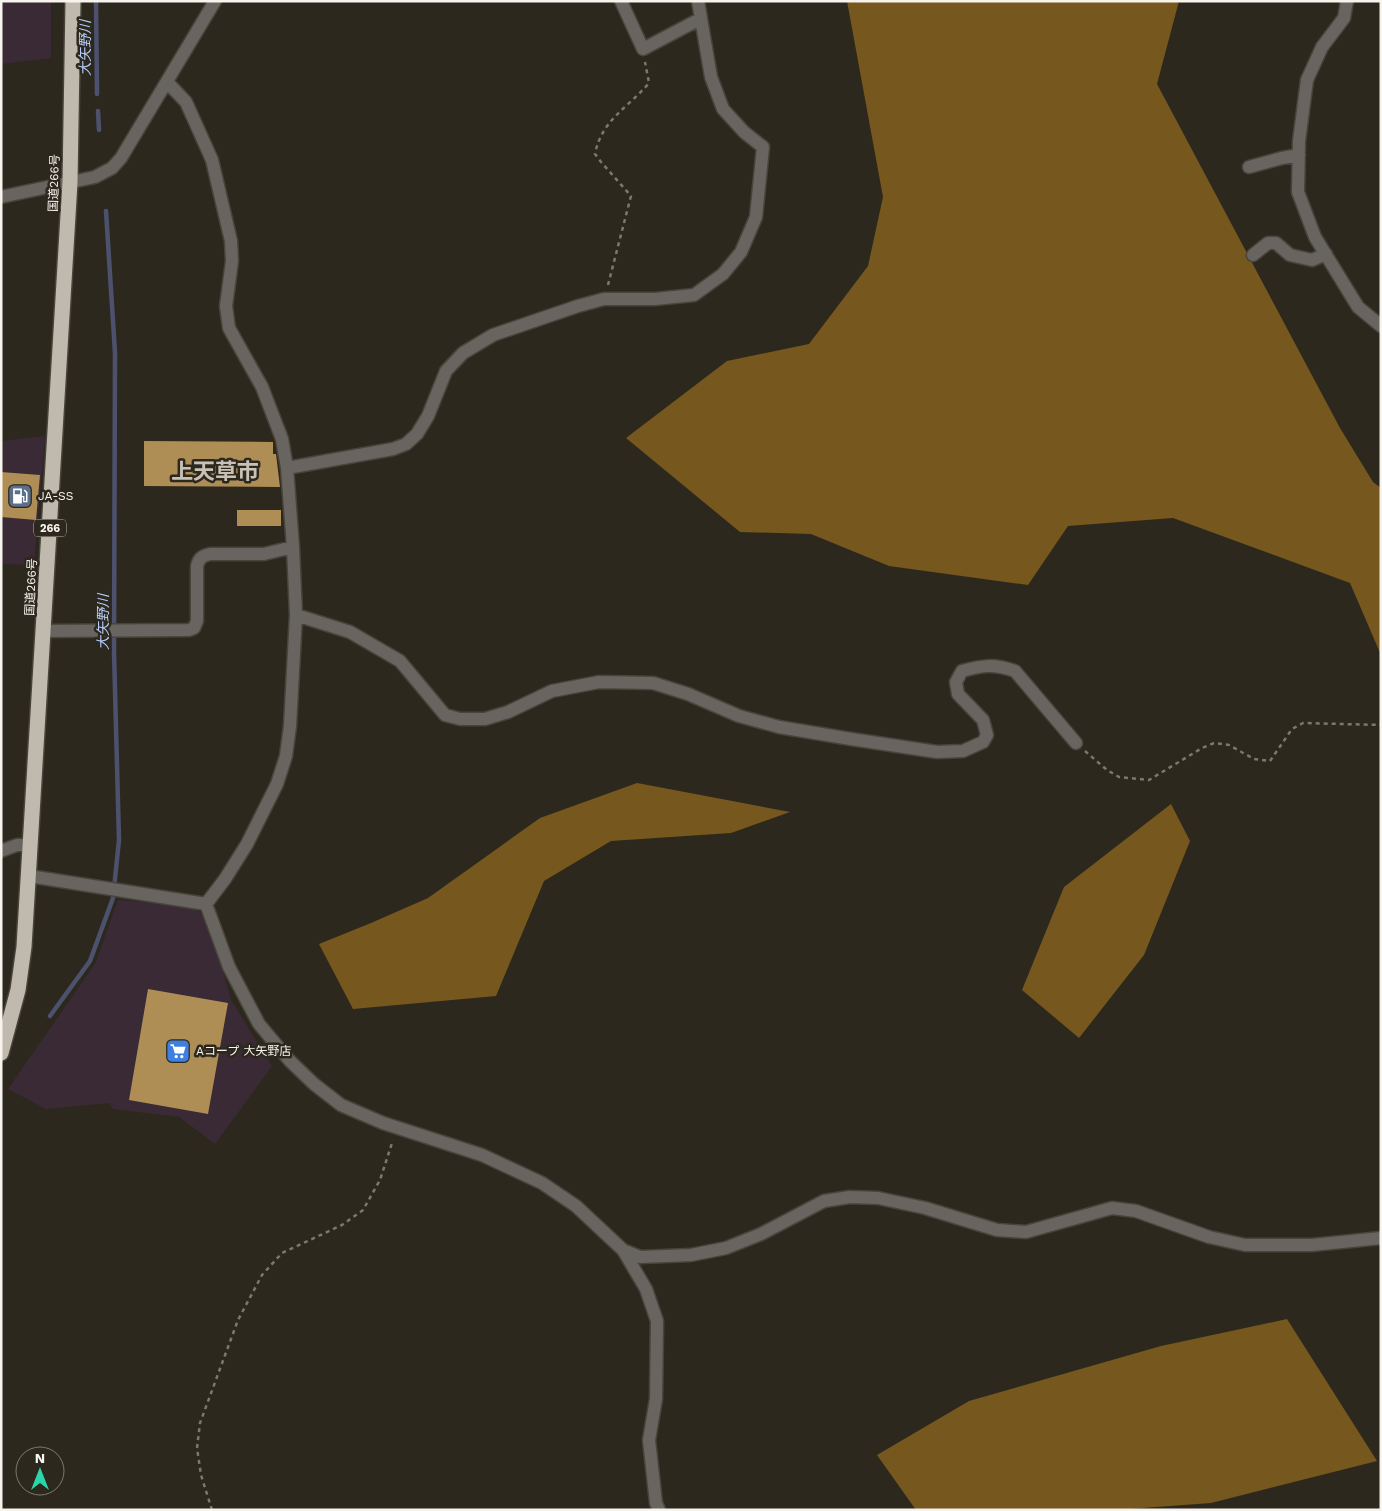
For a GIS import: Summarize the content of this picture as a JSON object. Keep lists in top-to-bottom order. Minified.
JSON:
{"streets":{"highway":["国道266号","266"]},"districts":["上天草市"],"water":["大矢野川"],"places":{"fuel station":["JA-SS"],"supermarket":["Aコープ 大矢野店"]},"north":"top"}
